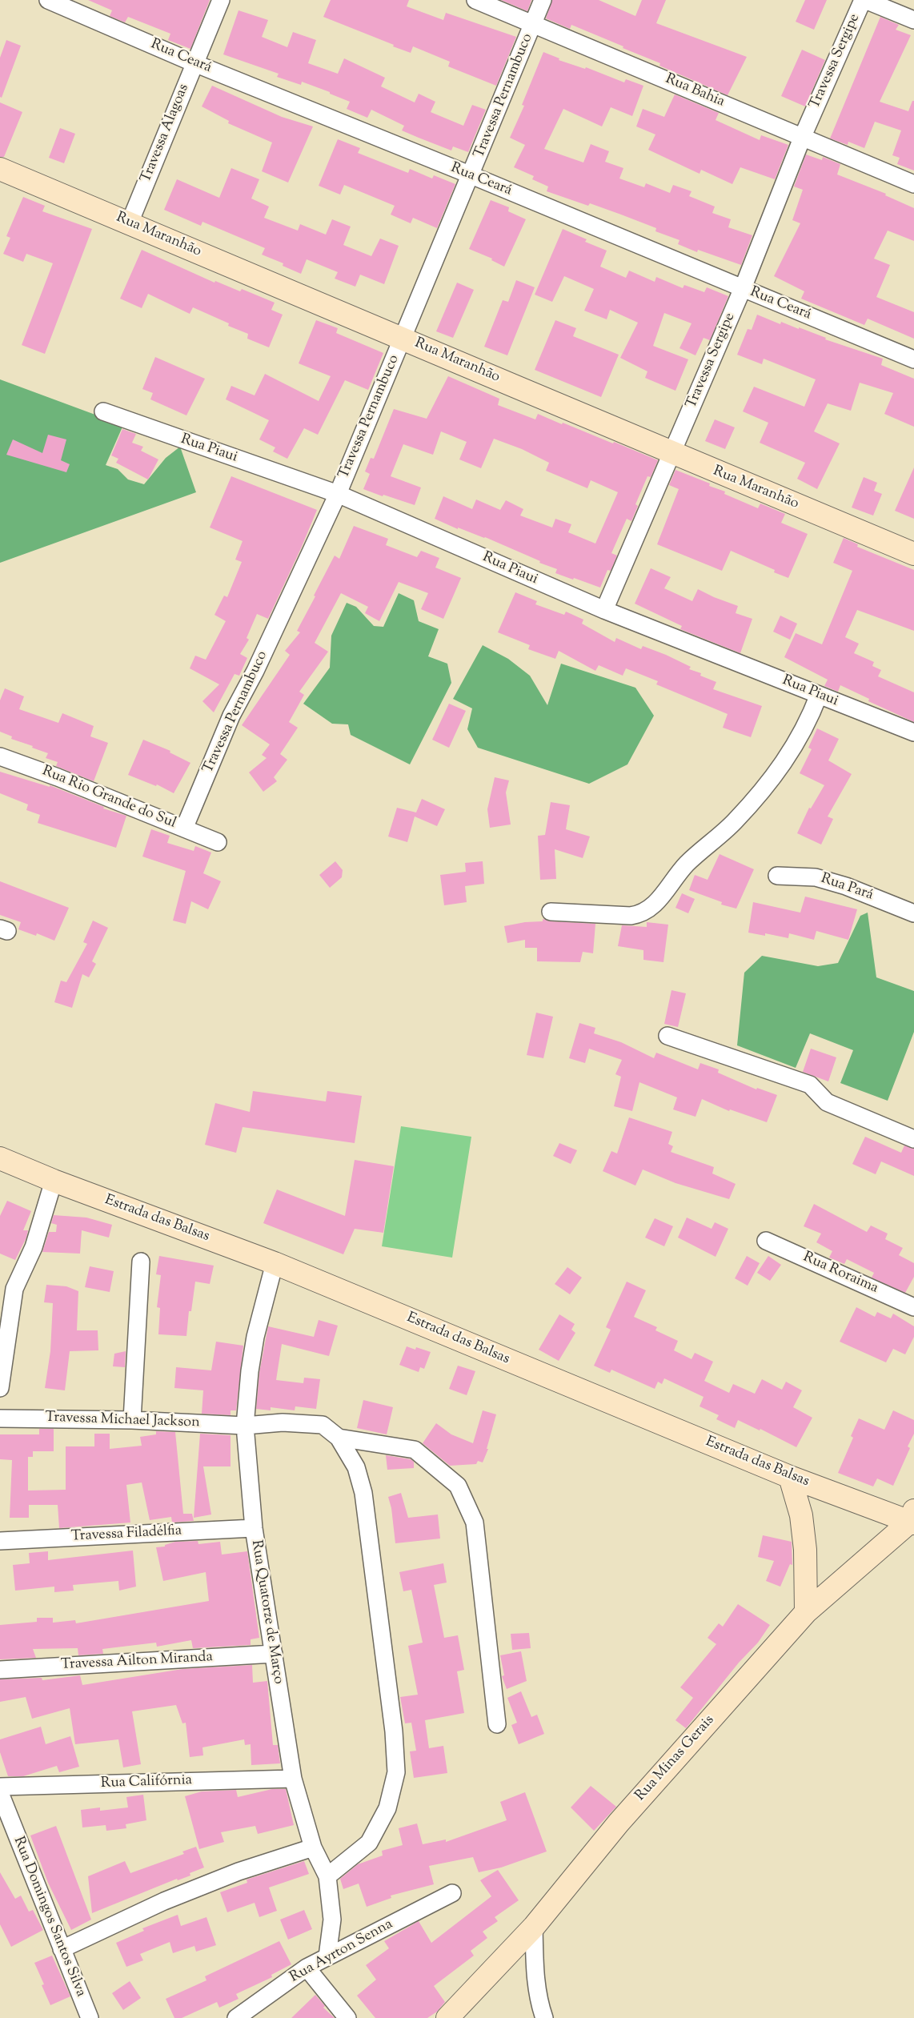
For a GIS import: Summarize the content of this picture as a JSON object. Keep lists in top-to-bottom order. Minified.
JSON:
{"streets":{"street":["Rua Ceará","Travessa Sergipe","Rua Bahia","Travessa Pernambuco","Travessa Alagoas","Rua Maranhão","Rua Piaui","Rua Rio Grande do Sul","Rua Pará","Estrada das Balsas","Rua Roraima","Travessa Michael Jackson","Travessa Filadélfia","Rua Quatorze de Março","Travessa Ailton Miranda","Rua Minas Gerais","Rua Califórnia","Rua Domingos Santos Silva","Rua Ayrton Senna"]},"crossings":[["Rua Ceará","Travessa Sergipe"],["Rua Ceará","Travessa Pernambuco"],["Rua Ceará","Travessa Alagoas"],["Travessa Sergipe","Rua Bahia"],["Travessa Sergipe","Rua Maranhão"],["Travessa Sergipe","Rua Piaui"],["Rua Bahia","Travessa Pernambuco"],["Travessa Pernambuco","Rua Maranhão"],["Travessa Pernambuco","Rua Piaui"],["Travessa Pernambuco","Rua Rio Grande do Sul"],["Travessa Alagoas","Rua Maranhão"],["Estrada das Balsas","Rua Quatorze de Março"],["Estrada das Balsas","Rua Minas Gerais"],["Travessa Michael Jackson","Rua Quatorze de Março"],["Travessa Filadélfia","Rua Quatorze de Março"],["Rua Quatorze de Março","Travessa Ailton Miranda"],["Rua Quatorze de Março","Rua Califórnia"],["Rua Quatorze de Março","Rua Ayrton Senna"]]}
